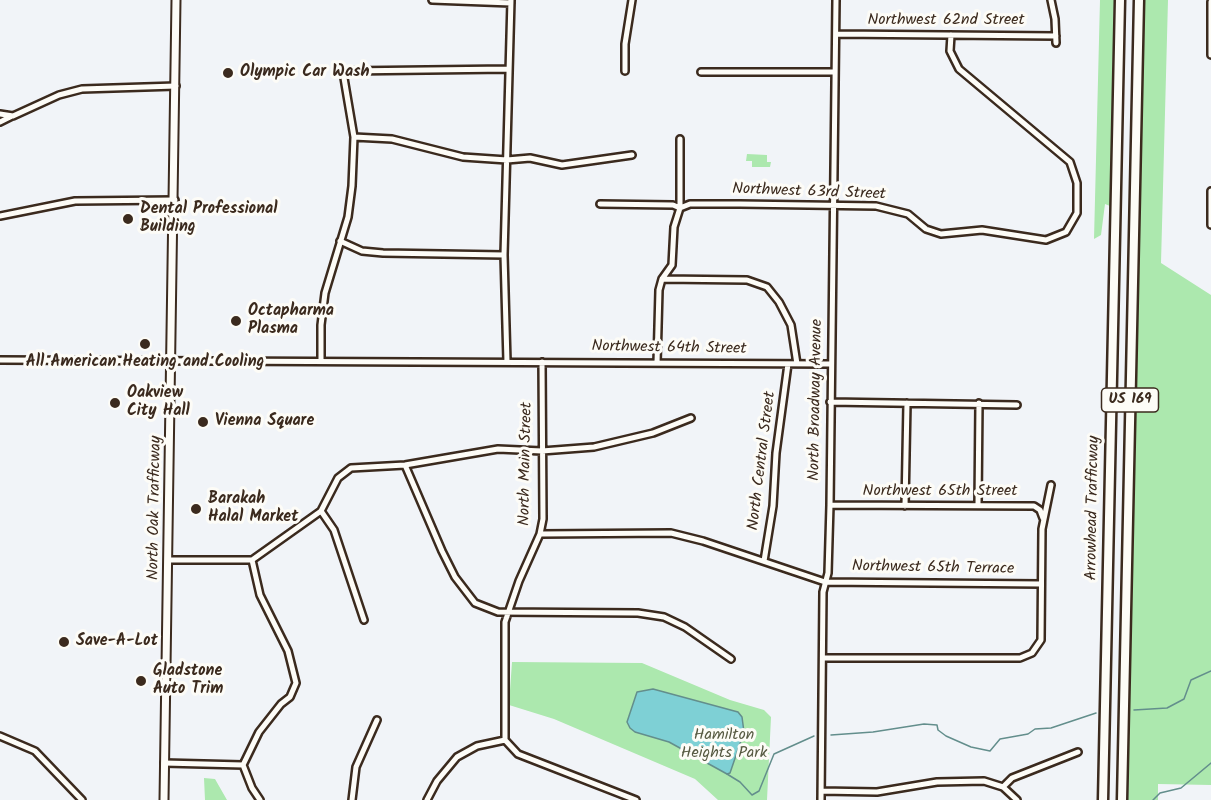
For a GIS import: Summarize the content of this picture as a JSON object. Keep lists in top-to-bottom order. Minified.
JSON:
{"streets":{"highway":["US 169","Arrowhead Trafficway"],"main road":["North Oak Trafficway"],"street":["Northwest 62nd Street","Northwest 63rd Street","Northwest 64th Street","North Broadway Avenue","North Central Street","North Main Street","Northwest 65th Street","Northwest 65th Terrace"]},"crossings":[["Northwest 62nd Street","Northwest 63rd Street"],["Northwest 62nd Street","North Broadway Avenue"],["Northwest 63rd Street","North Broadway Avenue"],["Northwest 64th Street","North Broadway Avenue"],["Northwest 64th Street","North Central Street"],["Northwest 64th Street","North Main Street"],["Northwest 64th Street","North Oak Trafficway"],["North Broadway Avenue","Northwest 65th Street"],["North Broadway Avenue","Northwest 65th Terrace"]],"parks":["Hamilton Heights Park"],"places":["Olympic Car Wash","Dental Professional Building","Octapharma Plasma","All American Heating and Cooling","Oakview City Hall","Vienna Square","Barakah Halal Market","Save-A-Lot","Gladstone Auto Trim"]}
